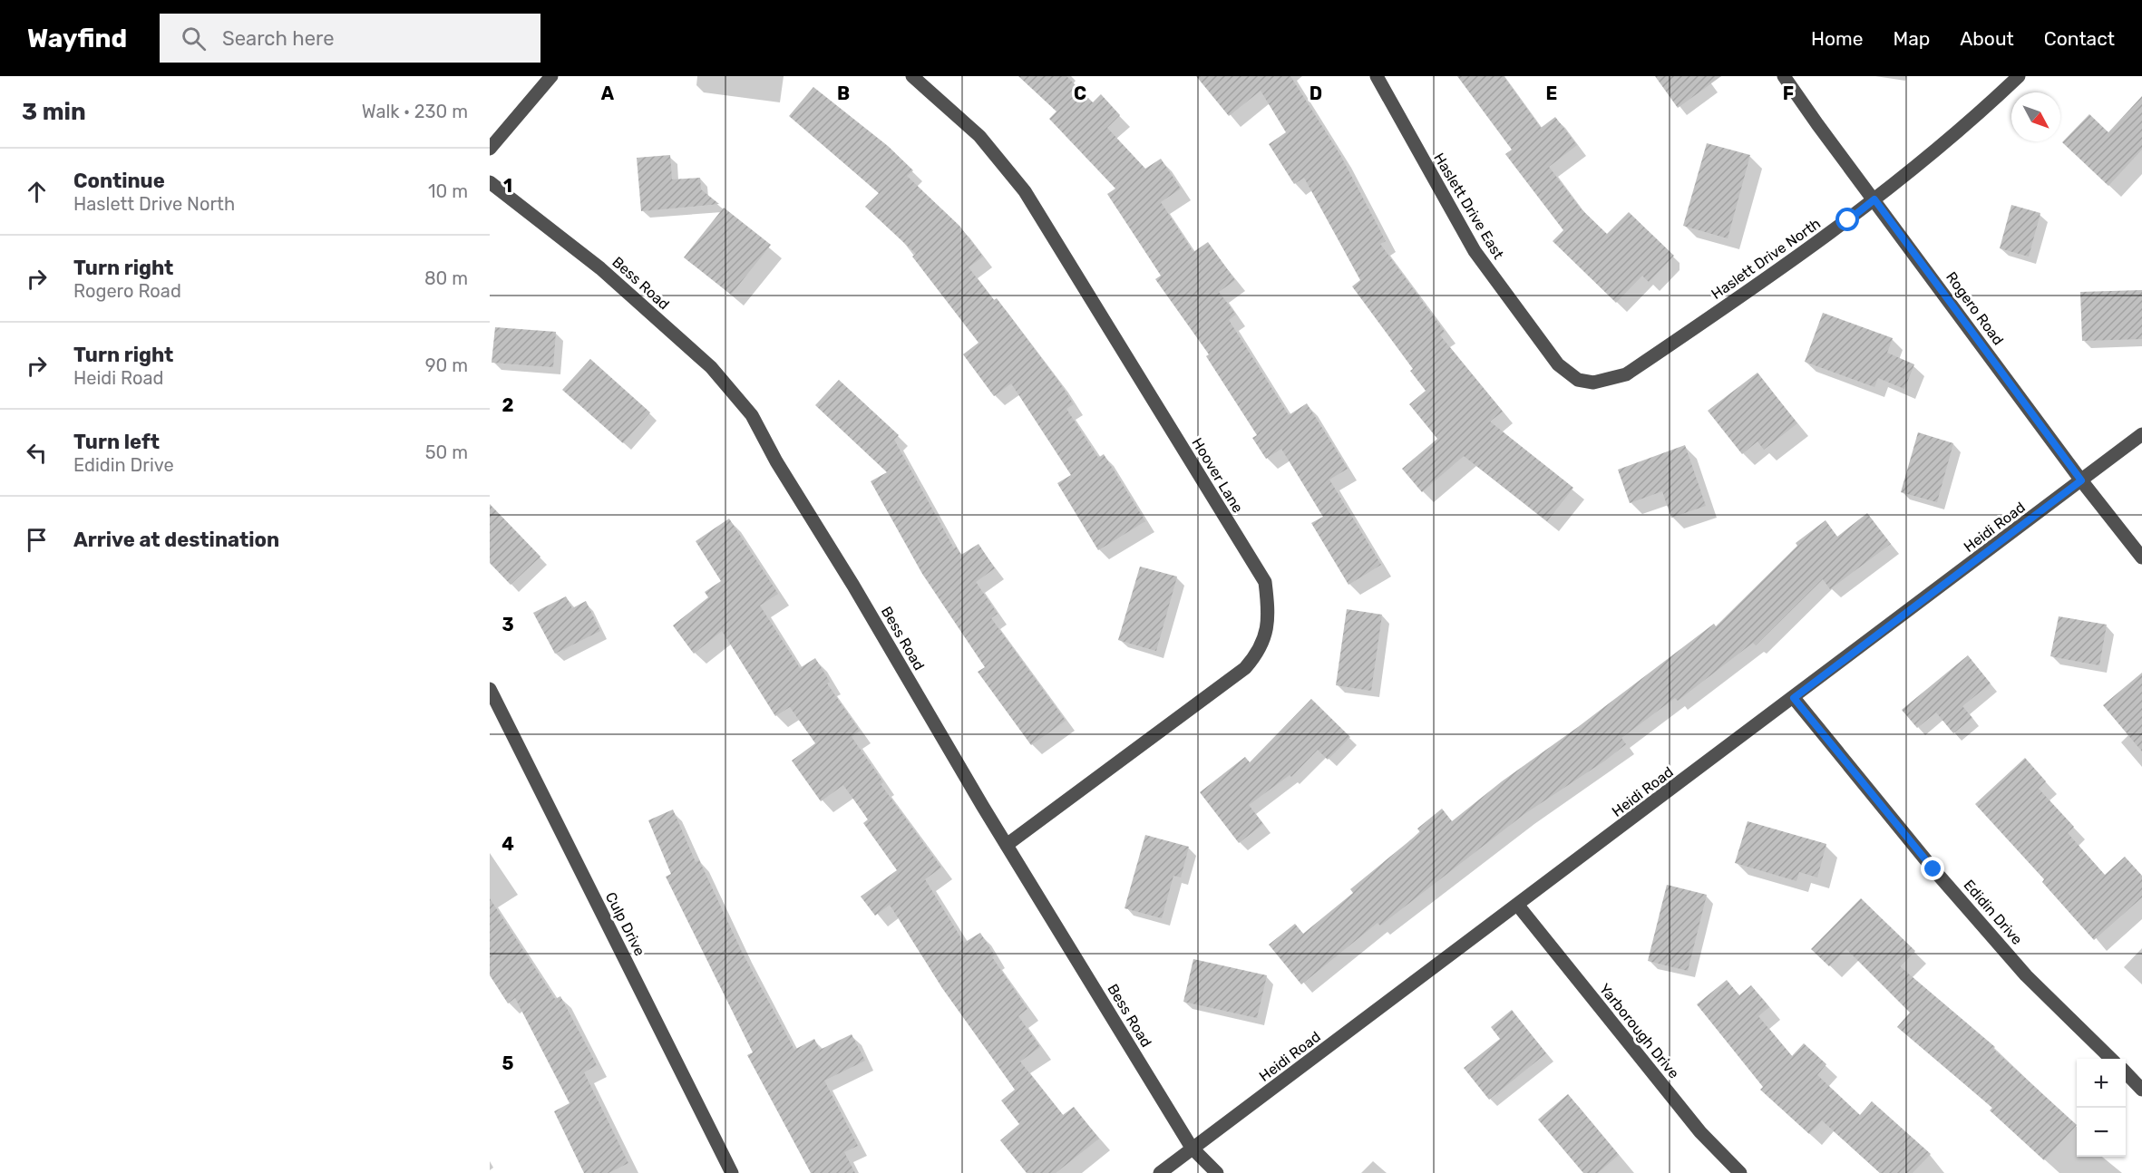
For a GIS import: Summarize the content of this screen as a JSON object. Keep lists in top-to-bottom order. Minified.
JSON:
{"streets":{"street":["Haslett Drive East","Haslett Drive North","Bess Road","Rogero Road","Hoover Lane","Heidi Road","Edidin Drive","Culp Drive","Yarborough Drive"]},"crossings":[["Haslett Drive East","Haslett Drive North"],["Haslett Drive North","Rogero Road"],["Bess Road","Hoover Lane"],["Bess Road","Heidi Road"],["Rogero Road","Heidi Road"],["Heidi Road","Edidin Drive"],["Heidi Road","Yarborough Drive"]],"north":"bottom right","page":{"header":"Wayfind","search":"Search here","nav":["Home","Map","About","Contact"],"heading":["3 min","Walk · 230 m"],"list":[["Continue","Haslett Drive North","10 m"],["Turn right","Rogero Road","80 m"],["Turn right","Heidi Road","90 m"],["Turn left","Edidin Drive","50 m"],"Arrive at destination"],"map_buttons":["+","−"]},"grid":{"columns":["A","B","C","D","E","F"],"rows":["1","2","3","4","5"]}}
